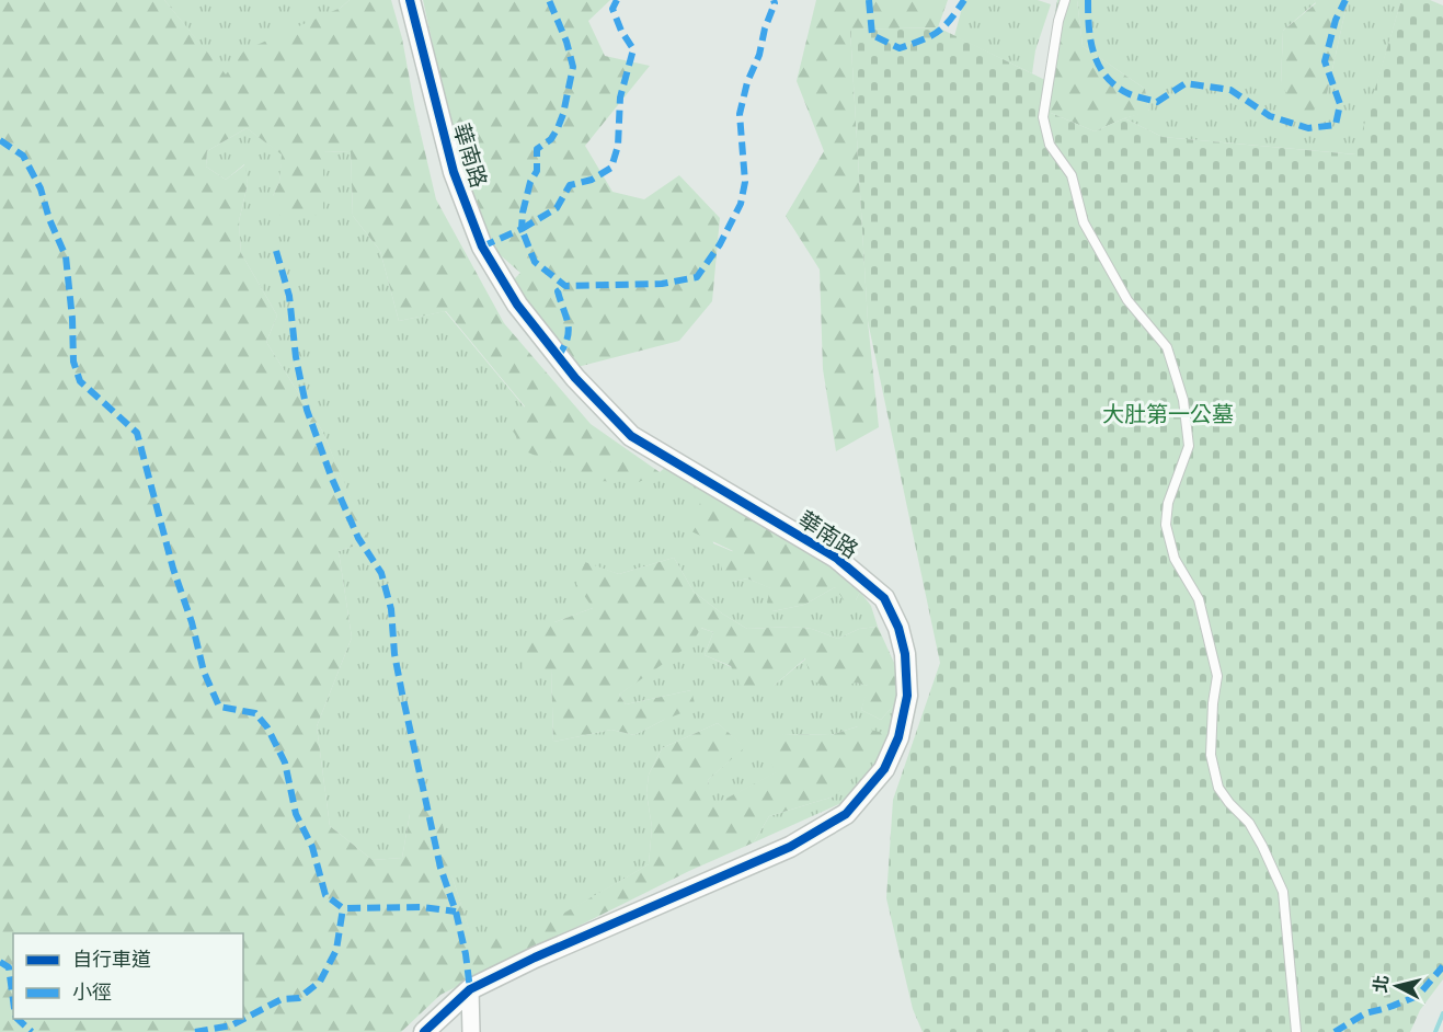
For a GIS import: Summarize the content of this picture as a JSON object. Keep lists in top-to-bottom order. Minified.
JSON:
{"streets":{"street":["華南路"]},"parks":["大肚第一公墓"],"legend":["自行車道","小徑"],"north":"left"}
